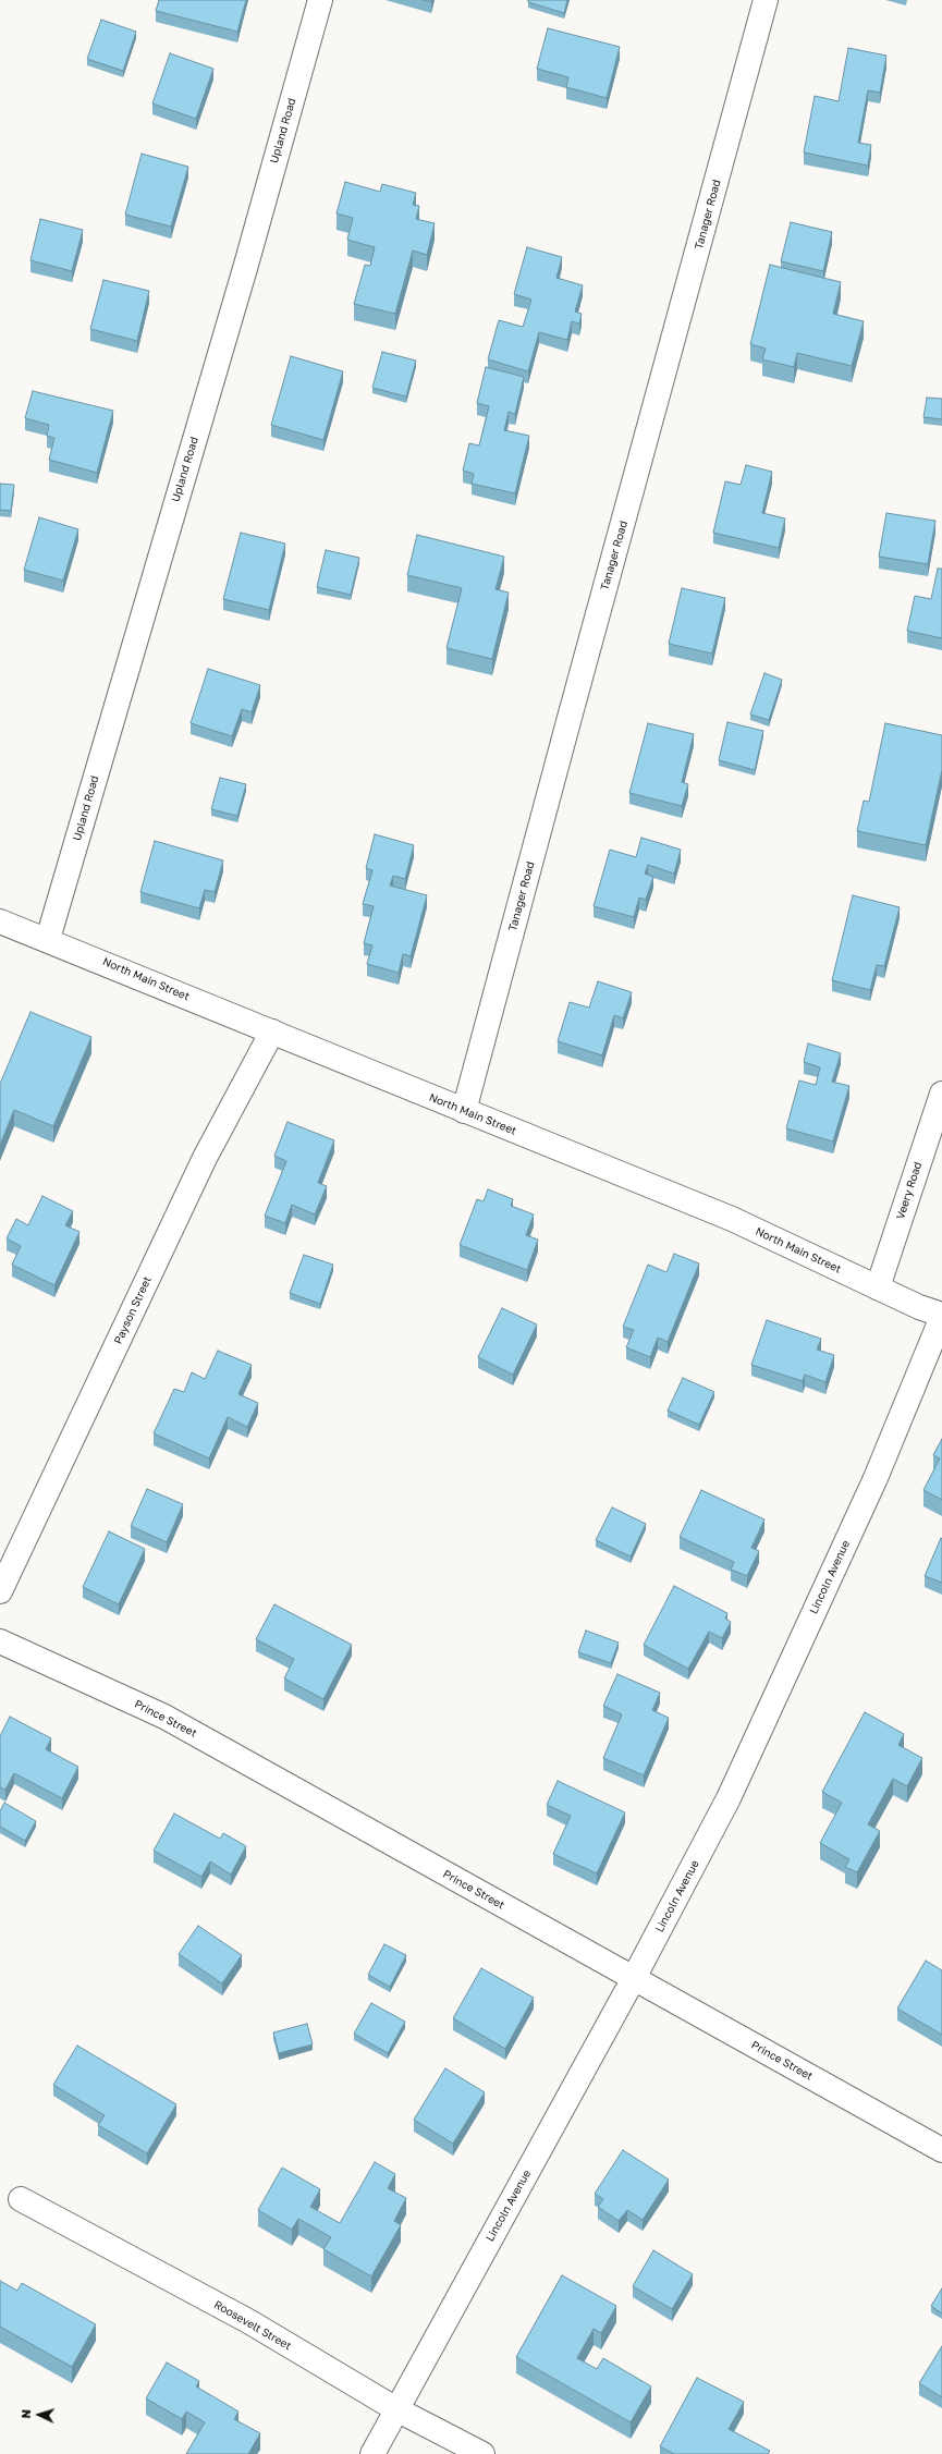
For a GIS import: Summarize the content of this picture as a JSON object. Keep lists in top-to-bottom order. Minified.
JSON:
{"streets":{"street":["Upland Road","Tanager Road","North Main Street","Veery Road","Payson Street","Lincoln Avenue","Prince Street","Roosevelt Street"]},"crossings":[["Upland Road","North Main Street"],["Tanager Road","North Main Street"],["North Main Street","Veery Road"],["North Main Street","Payson Street"],["North Main Street","Lincoln Avenue"],["Lincoln Avenue","Prince Street"],["Lincoln Avenue","Roosevelt Street"]],"north":"left"}
